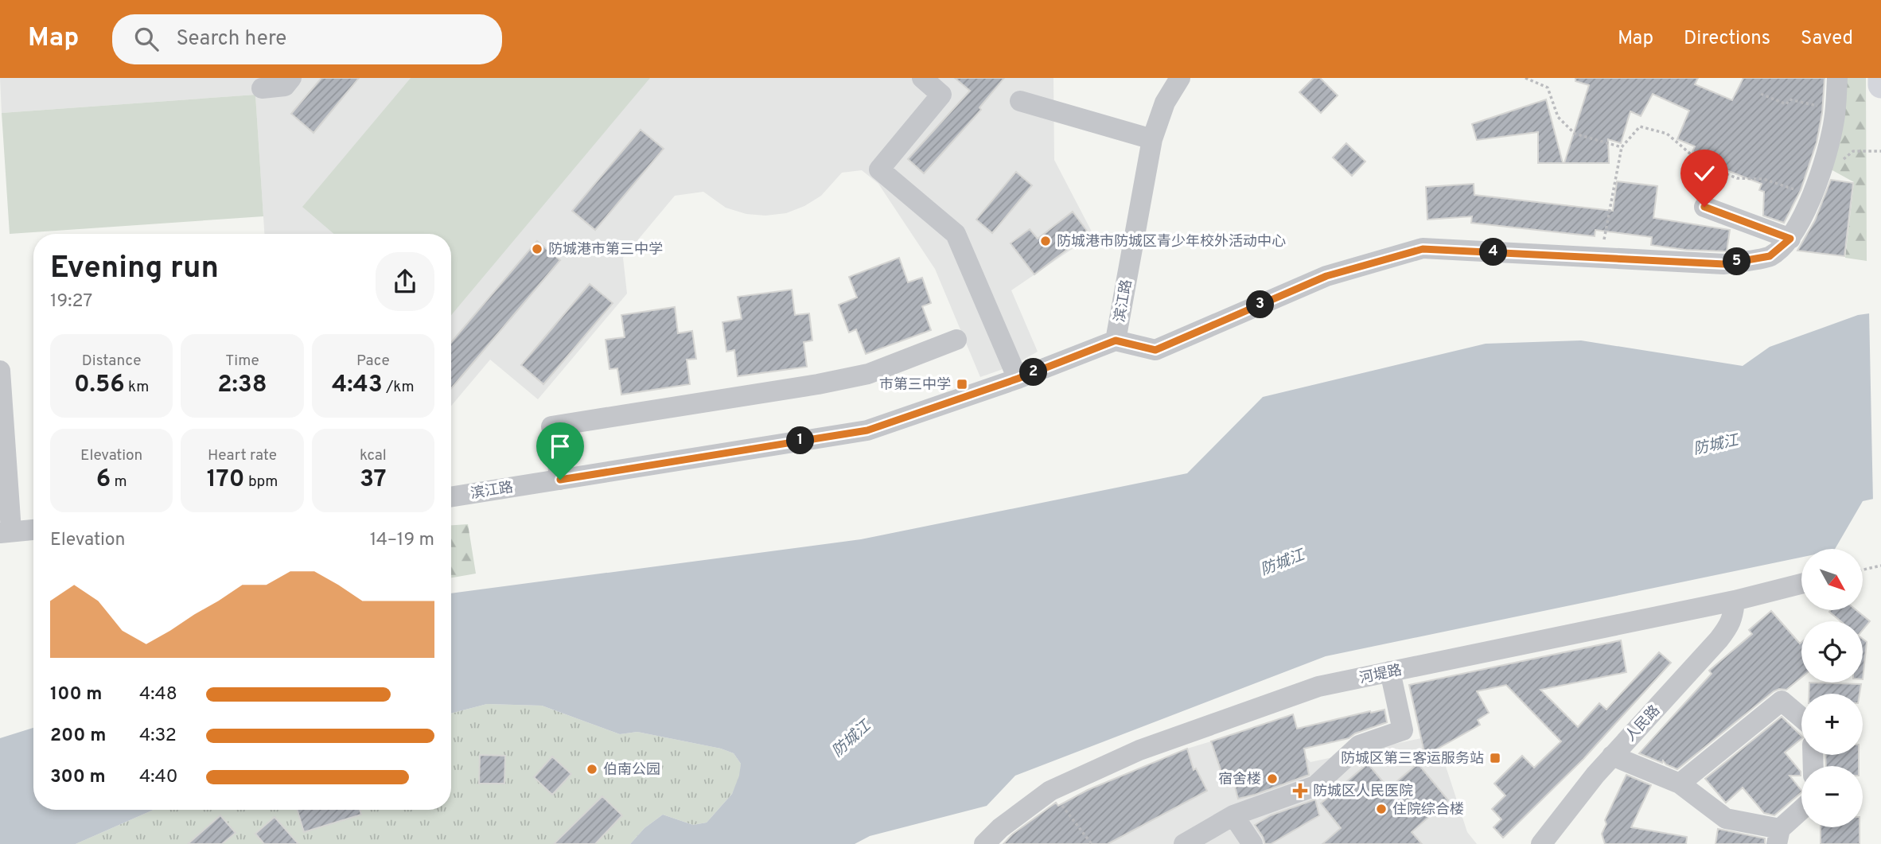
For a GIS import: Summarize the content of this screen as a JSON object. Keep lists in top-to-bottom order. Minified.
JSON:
{"streets":{"street":["滨江路","河堤路","人民路"]},"crossings":[["河堤路","人民路"]],"water":["防城江"],"places":{"other":["防城港市防城区青少年校外活动中心","防城港市第三中学","伯南公园","宿舍楼","住院综合楼"],"transit":["巿第三中学","防城区第三客运服务站"],"health":["防城区人民医院"]},"north":"bottom right","page":{"header":"Map","search":"Search here","nav":["Map","Directions","Saved"],"heading":["Evening run","19:27"],"pins":["4","5","3","2","1"],"stats":[["Distance","0.56 km"],["Time","2:38"],["Pace","4:43 /km"],["Elevation","6 m"],["Heart rate","170 bpm"],["kcal","37"]],"chart":["Elevation","14–19 m"],"map_buttons":["+","−"],"list":[{"name":"100 m","note":"4:48"},{"name":"200 m","note":"4:32"},{"name":"300 m","note":"4:40"}]}}
